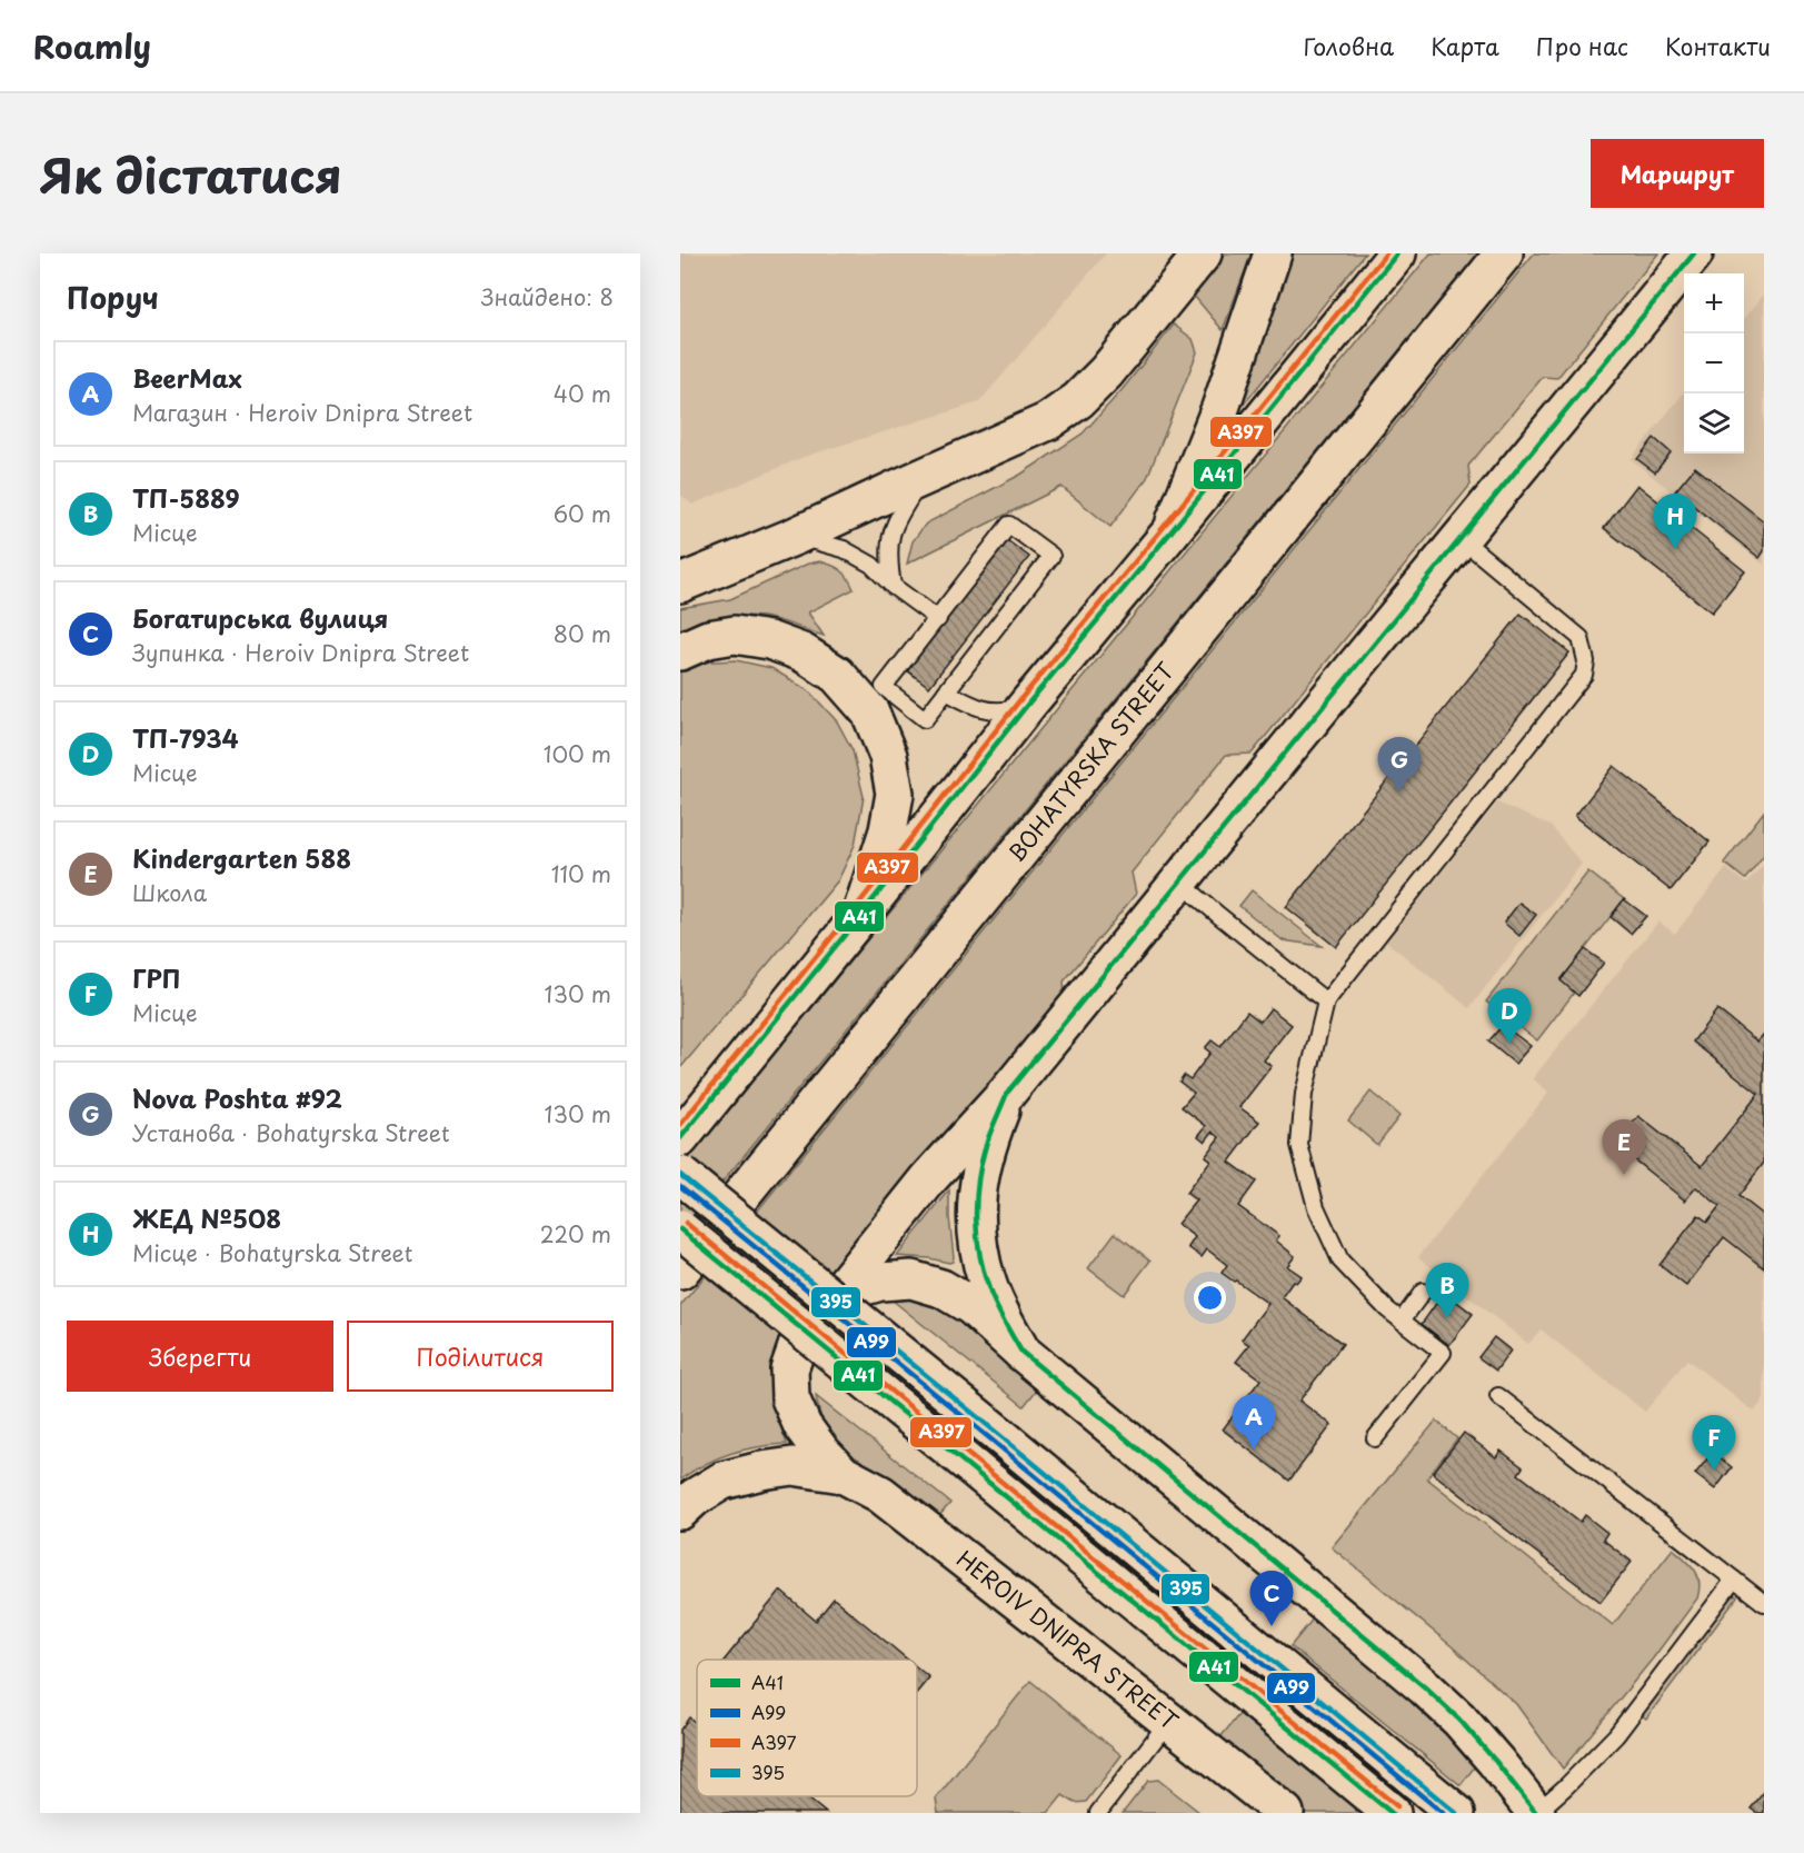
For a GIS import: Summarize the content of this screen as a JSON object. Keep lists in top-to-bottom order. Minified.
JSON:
{"streets":{"main road":["BOHATYRSKA STREET","HEROIV DNIPRA STREET"]},"lines":["transit line A41","transit line А397","transit line 395","transit line А99"],"legend":["A41","А99","А397","395"],"page":{"header":"Roamly","nav":["Головна","Карта","Про нас","Контакти"],"title":"Як дістатися","buttons":["Маршрут",["Зберегти","Поділитися"]],"heading":["Поруч","Знайдено: 8"],"map_buttons":["+","−"],"list":[{"mark":"A","name":"BeerMax","note":"Магазин · Heroiv Dnipra Street","value":"40 m"},{"mark":"B","name":"ТП-5889","note":"Місце","value":"60 m"},{"mark":"C","name":"Богатирська вулиця","note":"Зупинка · Heroiv Dnipra Street","value":"80 m"},{"mark":"D","name":"ТП-7934","note":"Місце","value":"100 m"},{"mark":"E","name":"Kindergarten 588","note":"Школа","value":"110 m"},{"mark":"F","name":"ГРП","note":"Місце","value":"130 m"},{"mark":"G","name":"Nova Poshta #92","note":"Установа · Bohatyrska Street","value":"130 m"},{"mark":"H","name":"ЖЕД №508","note":"Місце · Bohatyrska Street","value":"220 m"}],"pins":["H","G","D","E","B","A","F","C"]}}
